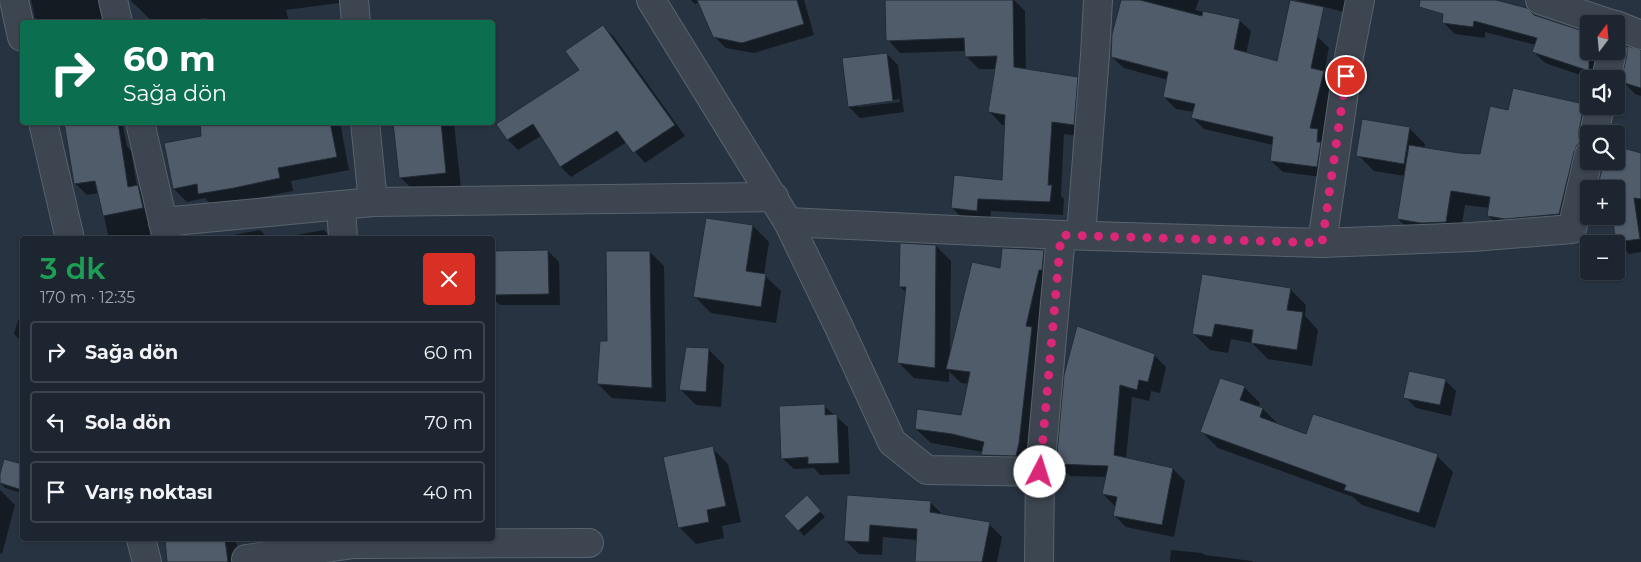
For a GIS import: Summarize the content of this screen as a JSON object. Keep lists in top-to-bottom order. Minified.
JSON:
{"north":"top","page":{"map_buttons":["+","−"],"turn":["60 m","Sağa dön"],"heading":["3 dk","170 m · 12:35"],"list":[{"name":"Sağa dön","value":"60 m"},{"name":"Sola dön","value":"70 m"},{"name":"Varış noktası","value":"40 m"}]}}
